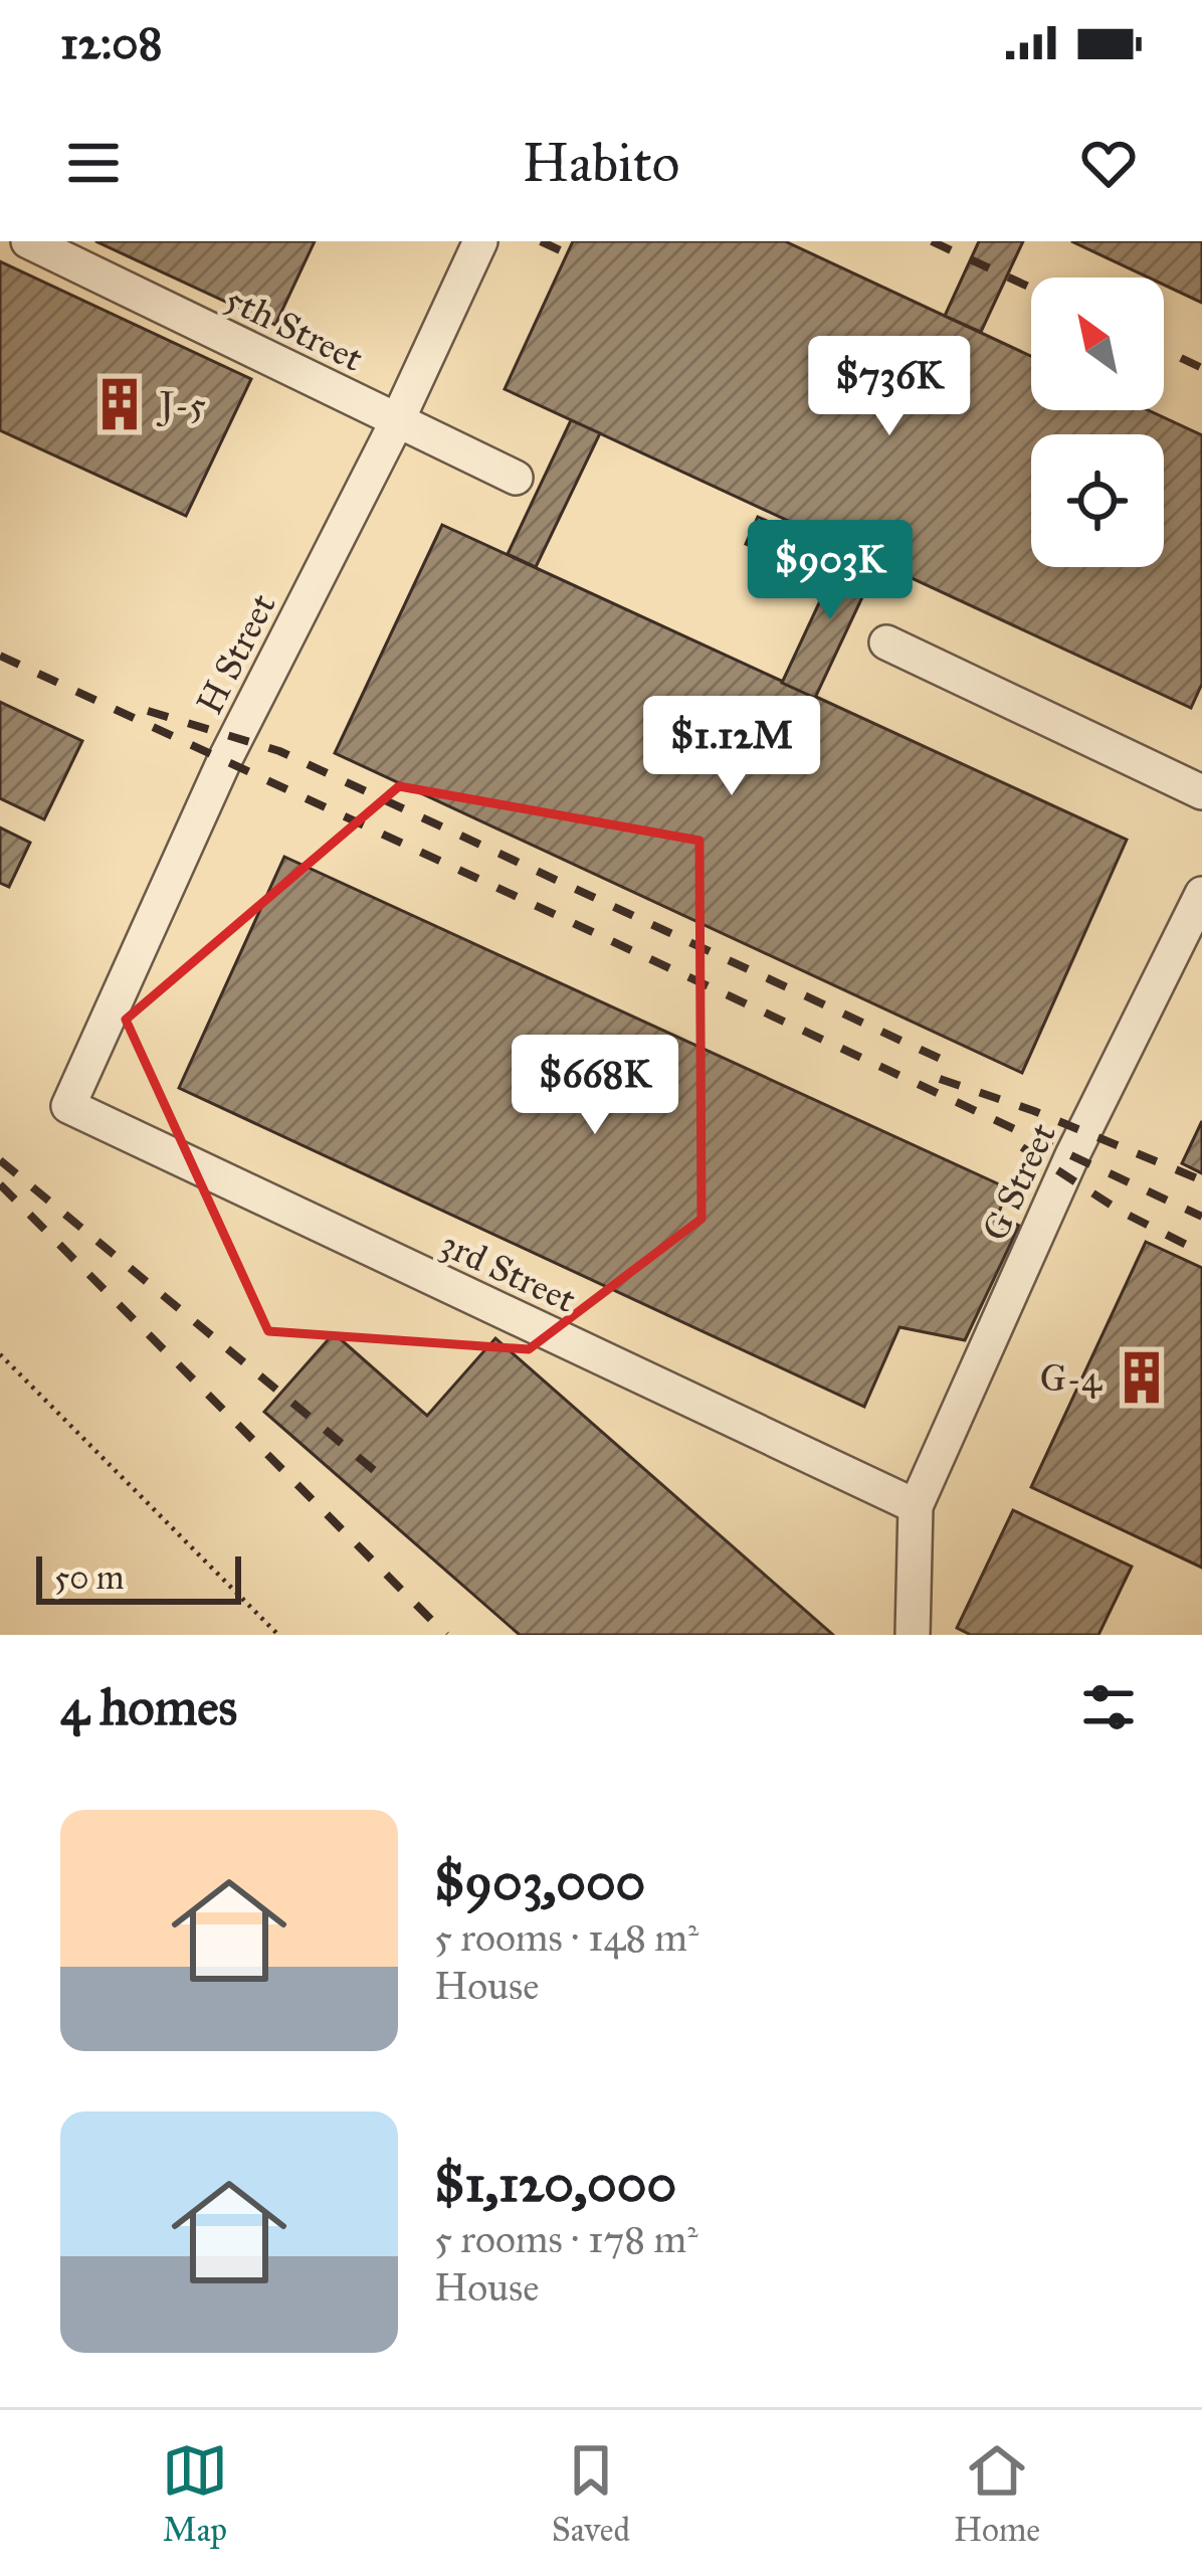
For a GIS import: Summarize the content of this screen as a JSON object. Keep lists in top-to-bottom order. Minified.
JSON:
{"streets":{"lane":["5th Street","H Street","G Street","3rd Street"]},"crossings":[["5th Street","H Street"],["H Street","3rd Street"],["G Street","3rd Street"]],"places":{"building":["J-5","G-4"]},"scale_bar":"50 m","north":"top left","page":{"status":"12:08","header":"Habito","price":["$736K","$903K","$1.12M","$668K"],"scale":"50 m","heading":"4 homes","list":[{"name":"$903,000","note":"5 rooms · 148 m² · House"},{"name":"$1,120,000","note":"5 rooms · 178 m² · House"}],"tabs":["Map","Saved","Home"]}}
